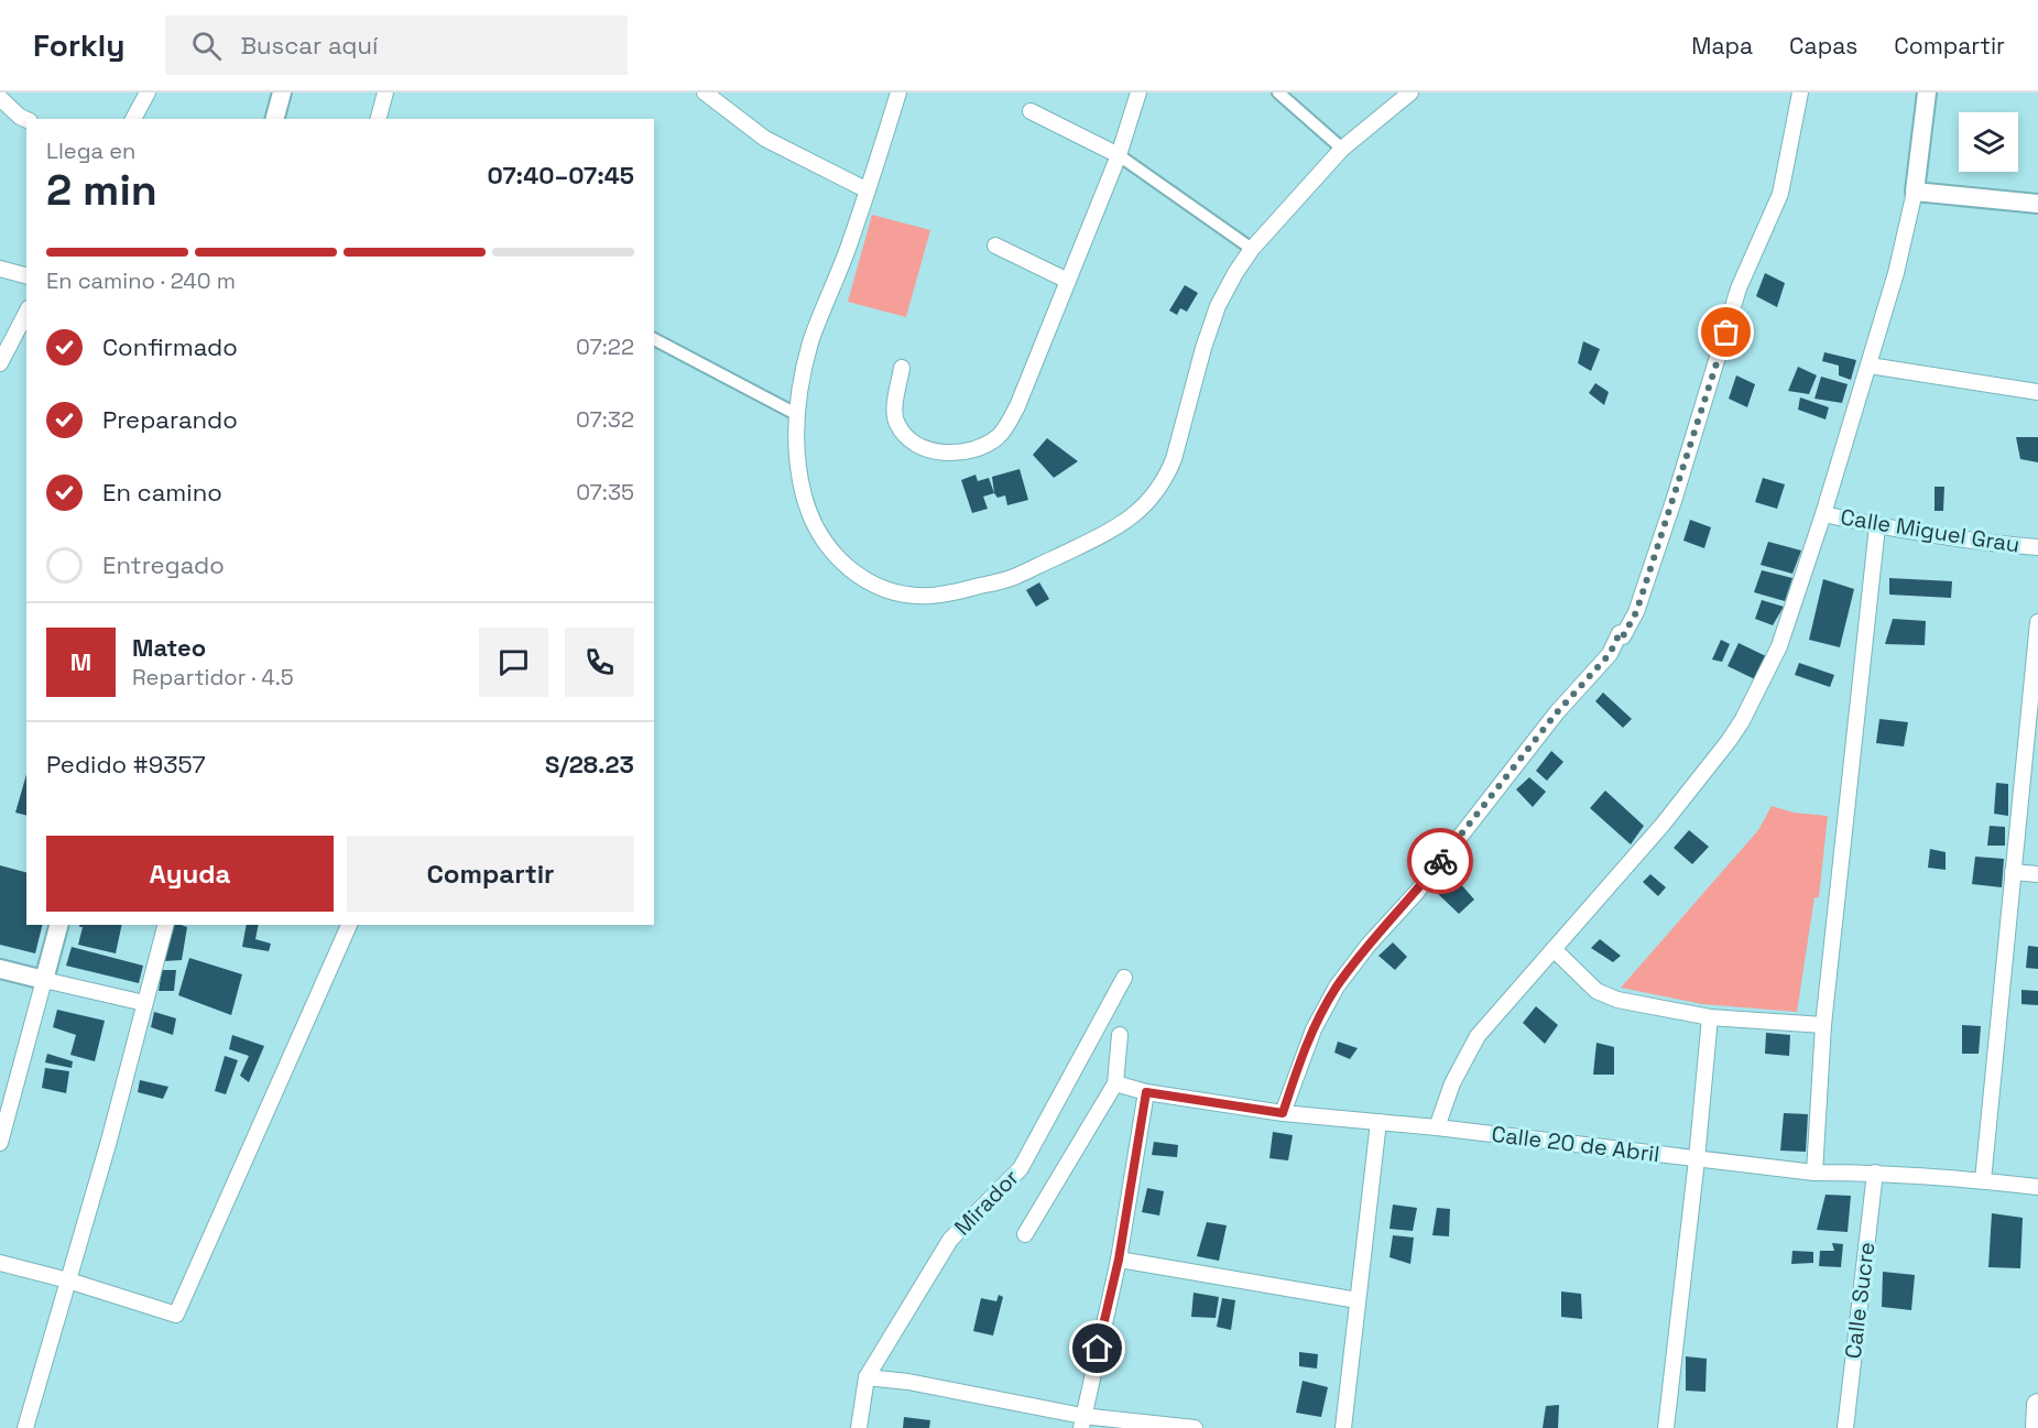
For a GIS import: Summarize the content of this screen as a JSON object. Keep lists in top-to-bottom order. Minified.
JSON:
{"streets":{"street":["Calle Miguel Grau","Calle 20 de Abril","Mirador","Calle Sucre"]},"crossings":[["Calle 20 de Abril","Calle Sucre"]],"page":{"header":"Forkly","search":"Buscar aquí","nav":["Mapa","Capas","Compartir"],"heading":["2 min","Llega en","07:40–07:45"],"panel":["Mateo","Repartidor · 4.5","Pedido #9357","S/28.23"],"bar":"En camino · 240 m","list":[["Confirmado","07:22"],["Preparando","07:32"],["En camino","07:35"],"Entregado"],"round":"M","buttons":["Ayuda","Compartir"]}}
